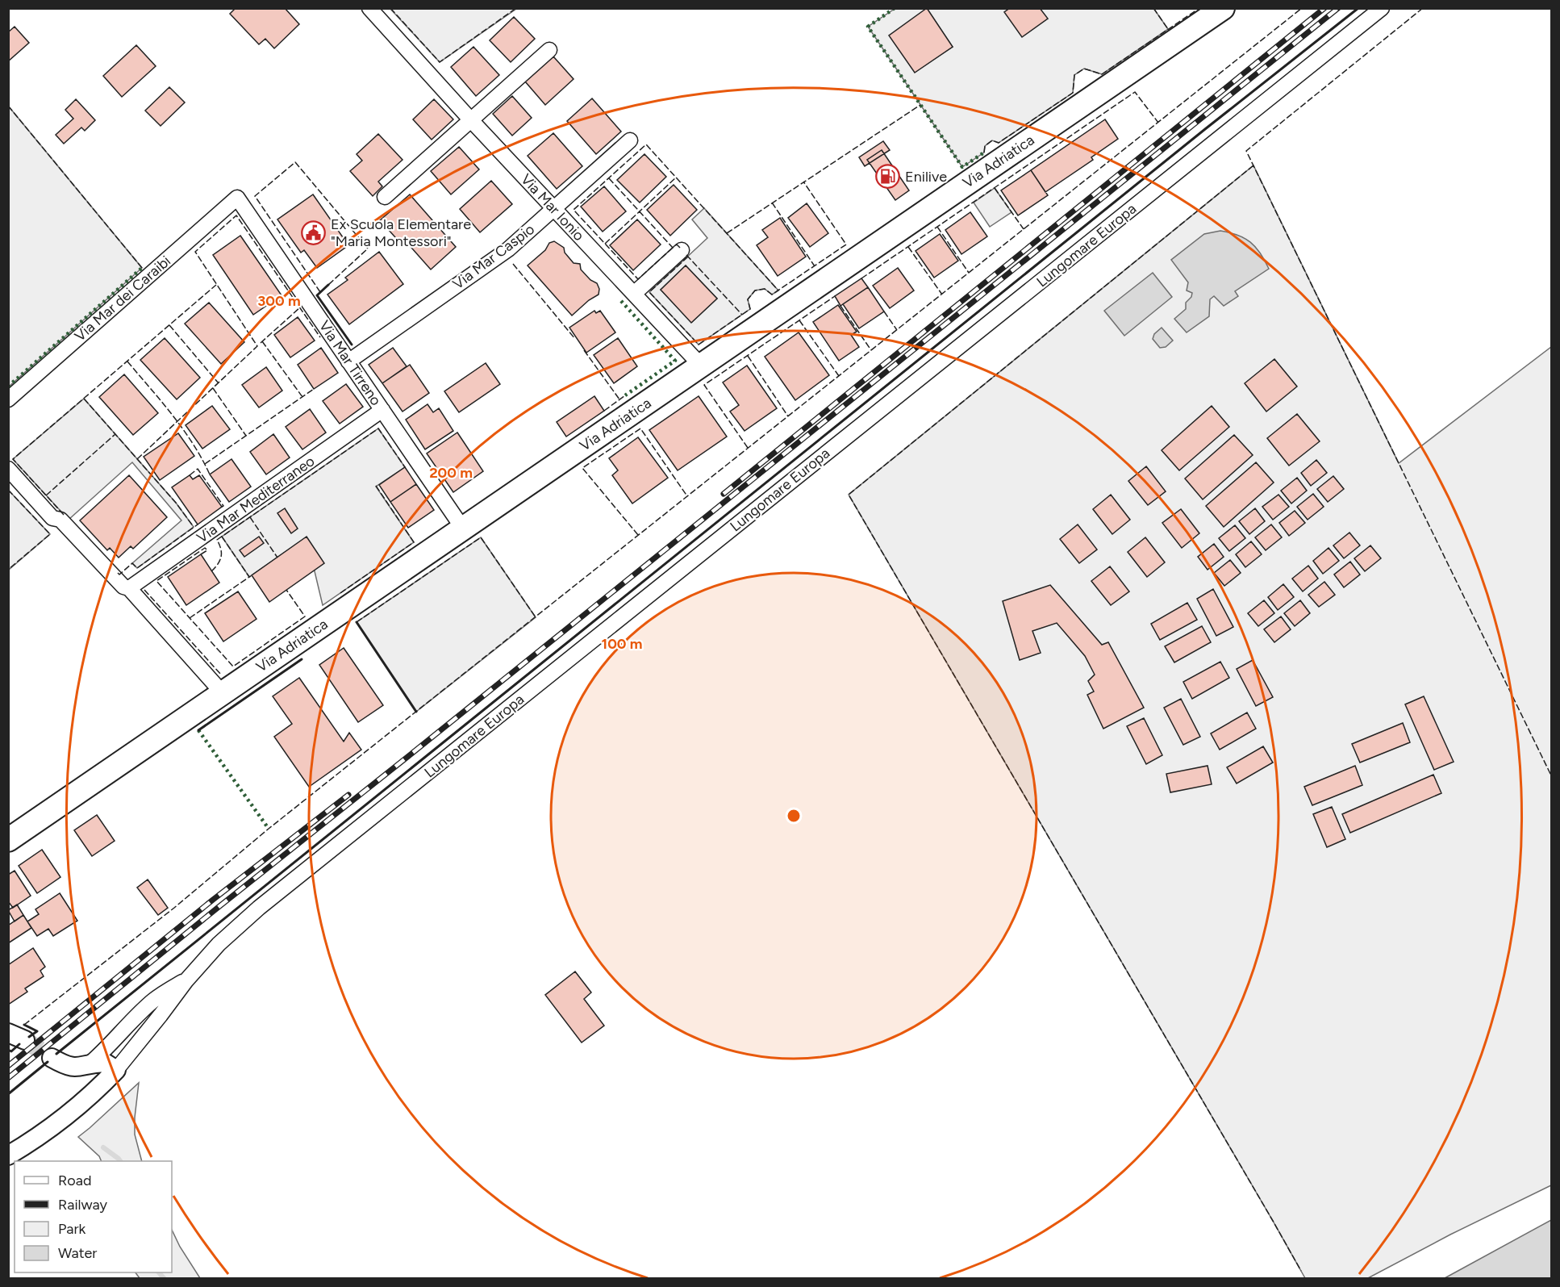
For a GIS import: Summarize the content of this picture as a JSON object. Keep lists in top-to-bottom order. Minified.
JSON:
{"streets":{"main road":["Via Adriatica"],"street":["Via Mar Ionio","Lungomare Europa","Via Mar Caspio","Via Mar dei Caraibi","Via Mar Tirreno","Via Mar Mediterraneo"]},"crossings":[["Via Adriatica","Via Mar Ionio"],["Via Adriatica","Via Mar Tirreno"],["Via Mar Ionio","Via Mar Caspio"],["Via Mar Caspio","Via Mar Tirreno"],["Via Mar dei Caraibi","Via Mar Tirreno"],["Via Mar Tirreno","Via Mar Mediterraneo"]],"places":{"fuel station":["Enilive"],"public building":["Ex Scuola Elementare \"Maria Montessori\""]},"legend":["Road","Railway","Park","Water"],"rings":["300 m","200 m","100 m"]}
